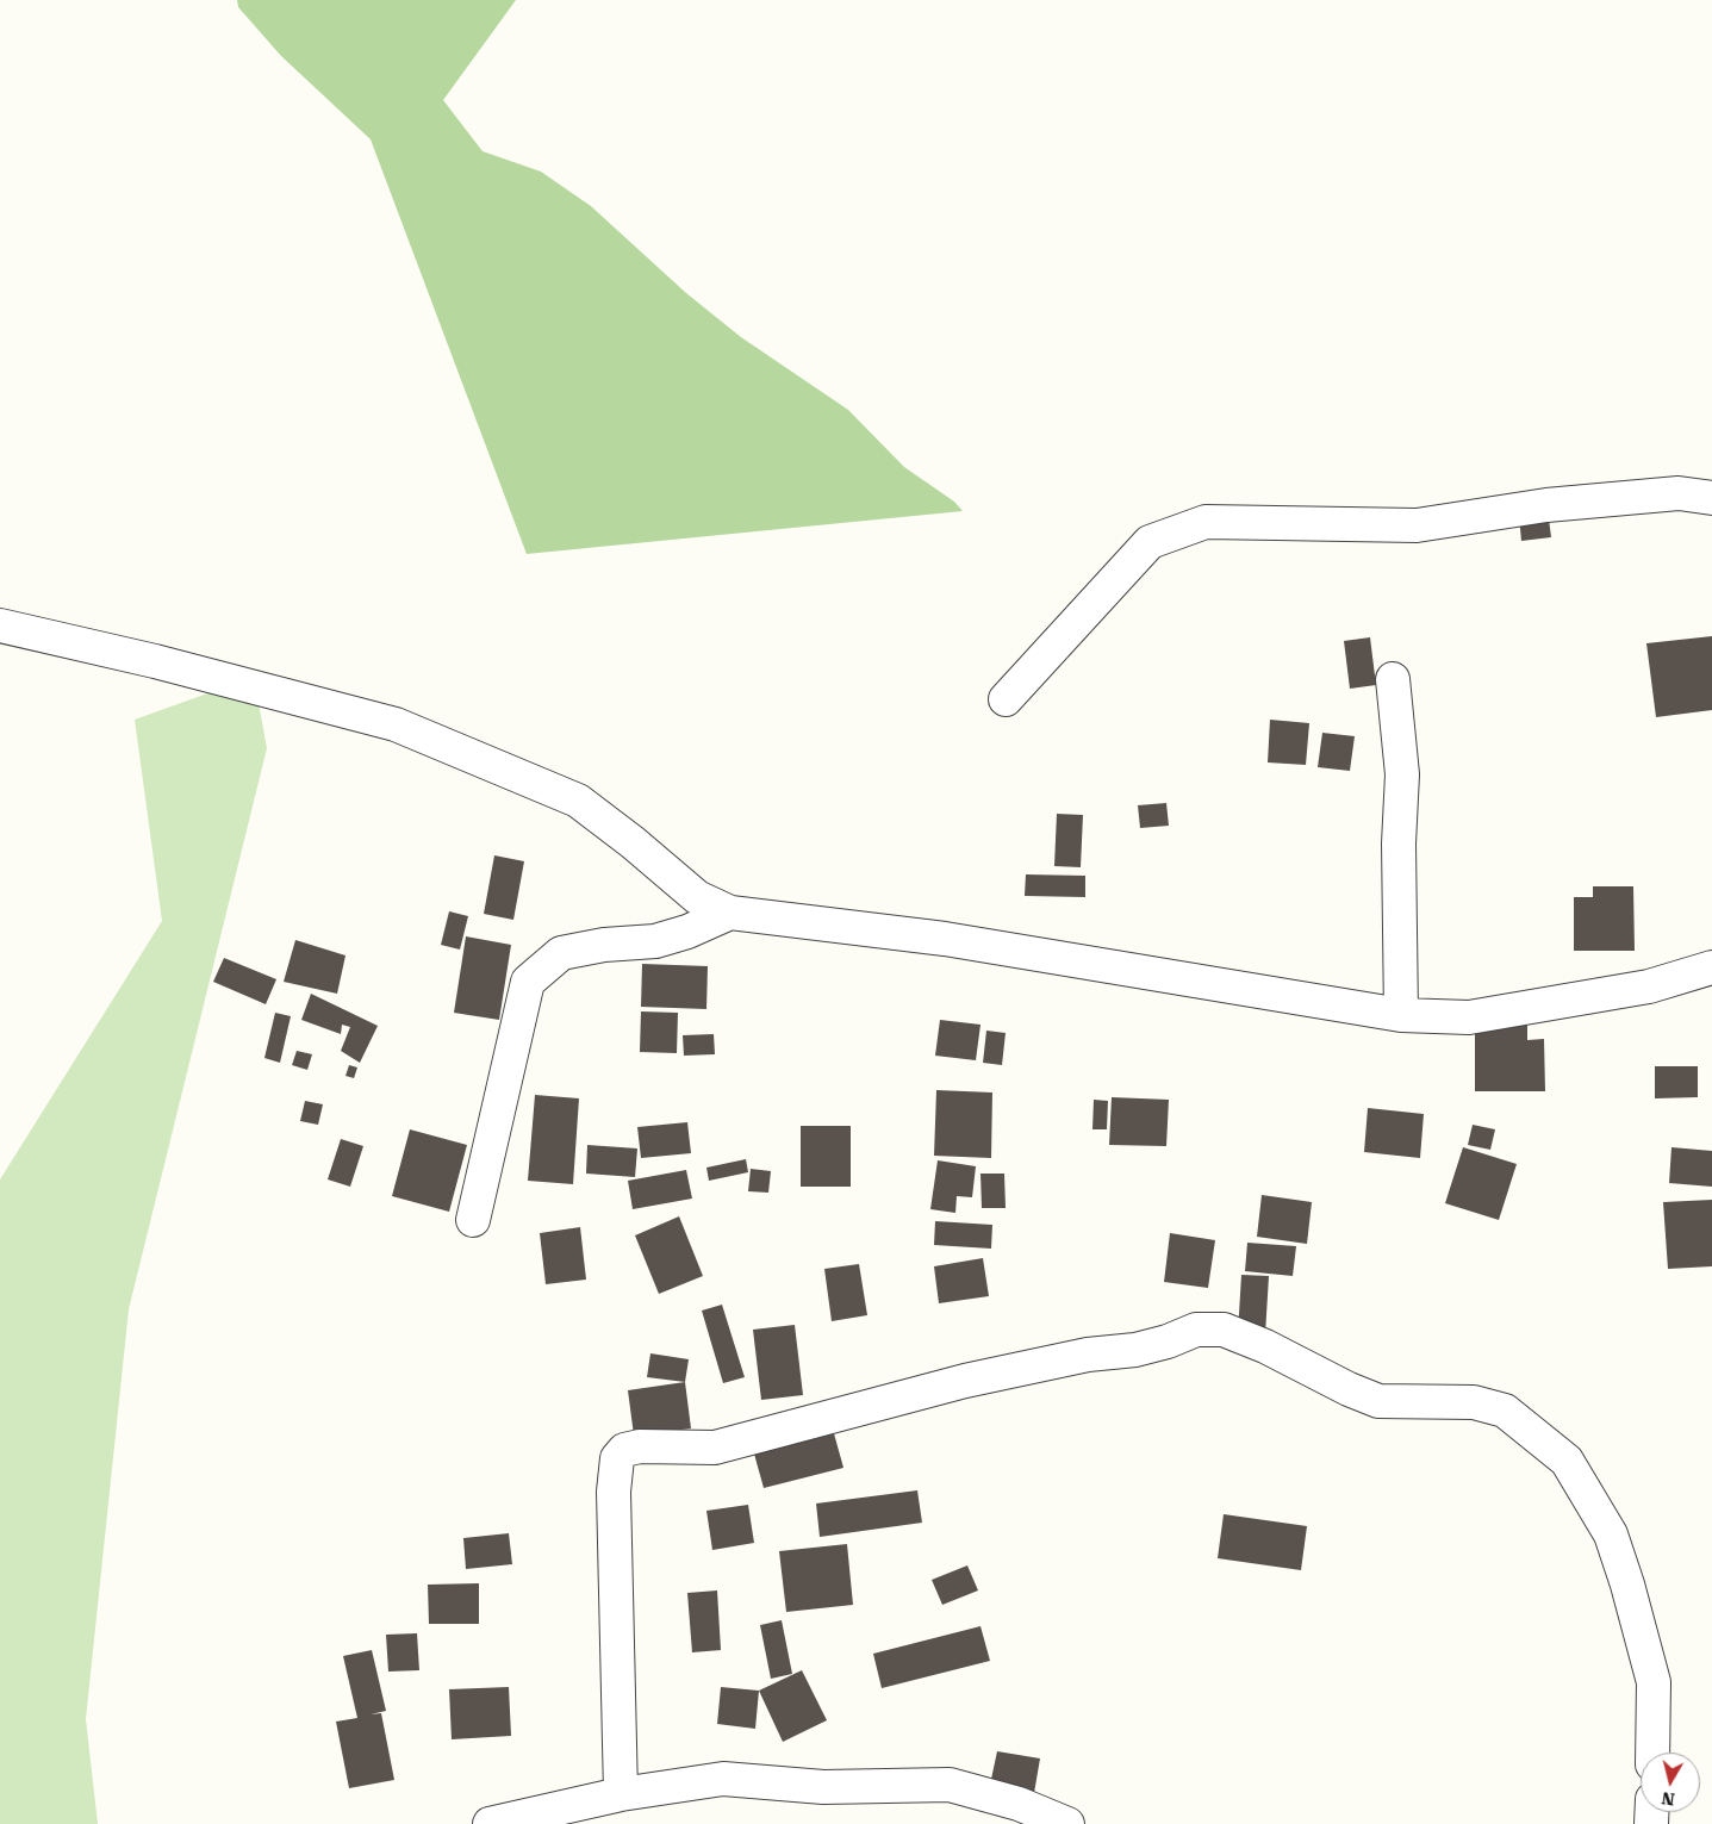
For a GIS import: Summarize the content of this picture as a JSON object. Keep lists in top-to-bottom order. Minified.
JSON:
{"north":"bottom"}
